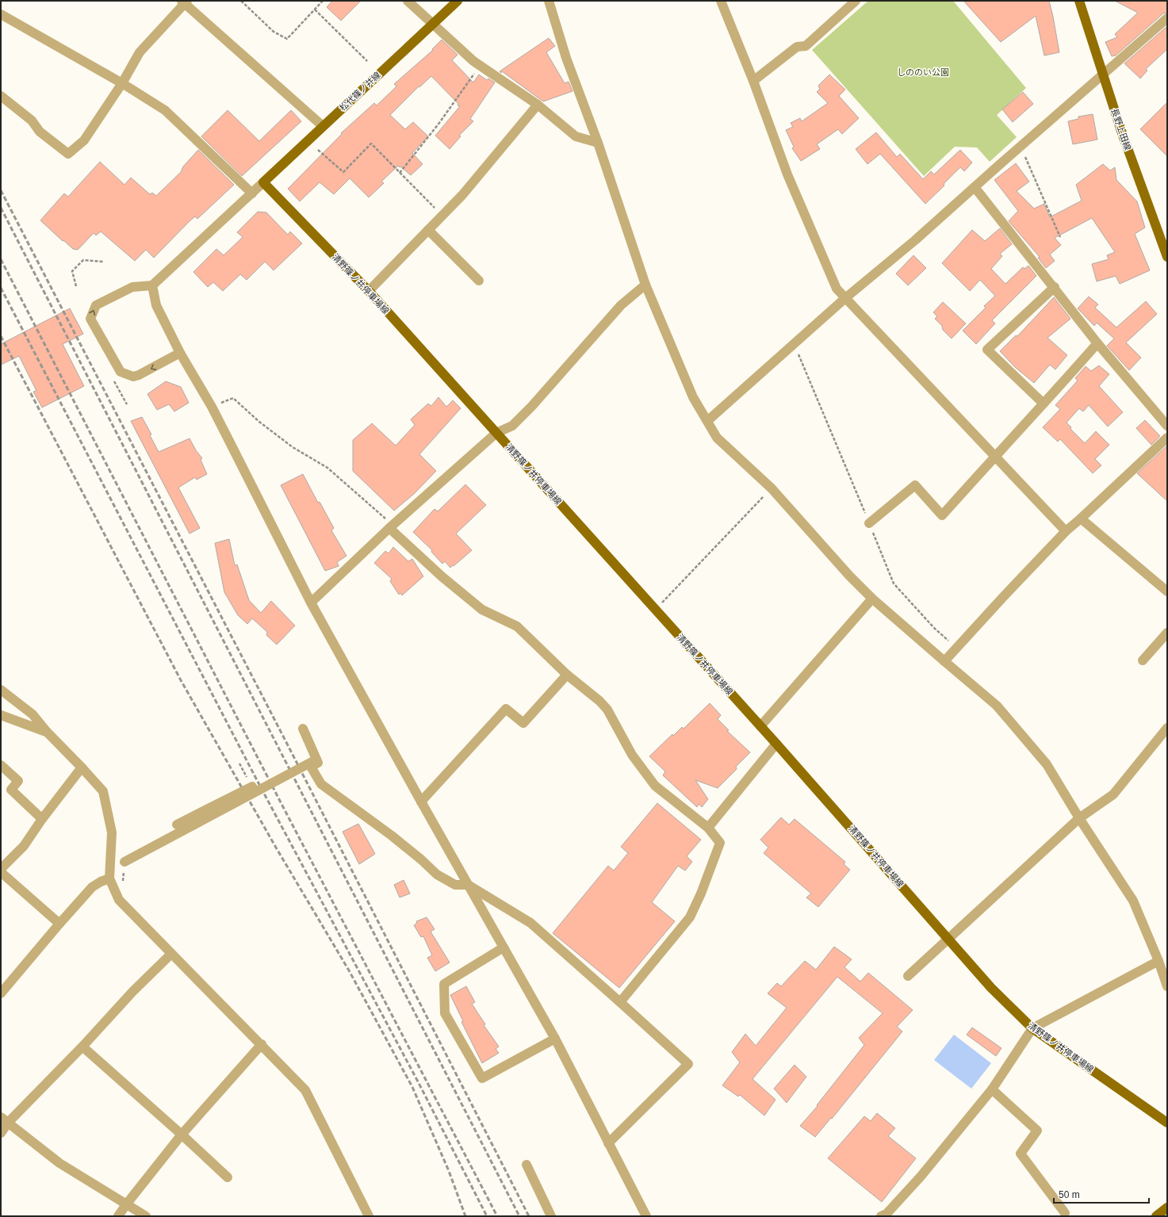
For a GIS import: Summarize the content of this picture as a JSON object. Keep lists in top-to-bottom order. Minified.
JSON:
{"streets":{"main road":["松代篠ノ井線","長野上田線","清野篠ノ井停車場線"]},"crossings":[["松代篠ノ井線","清野篠ノ井停車場線"]],"parks":["しののい公園"],"scale_bar":"50 m"}
